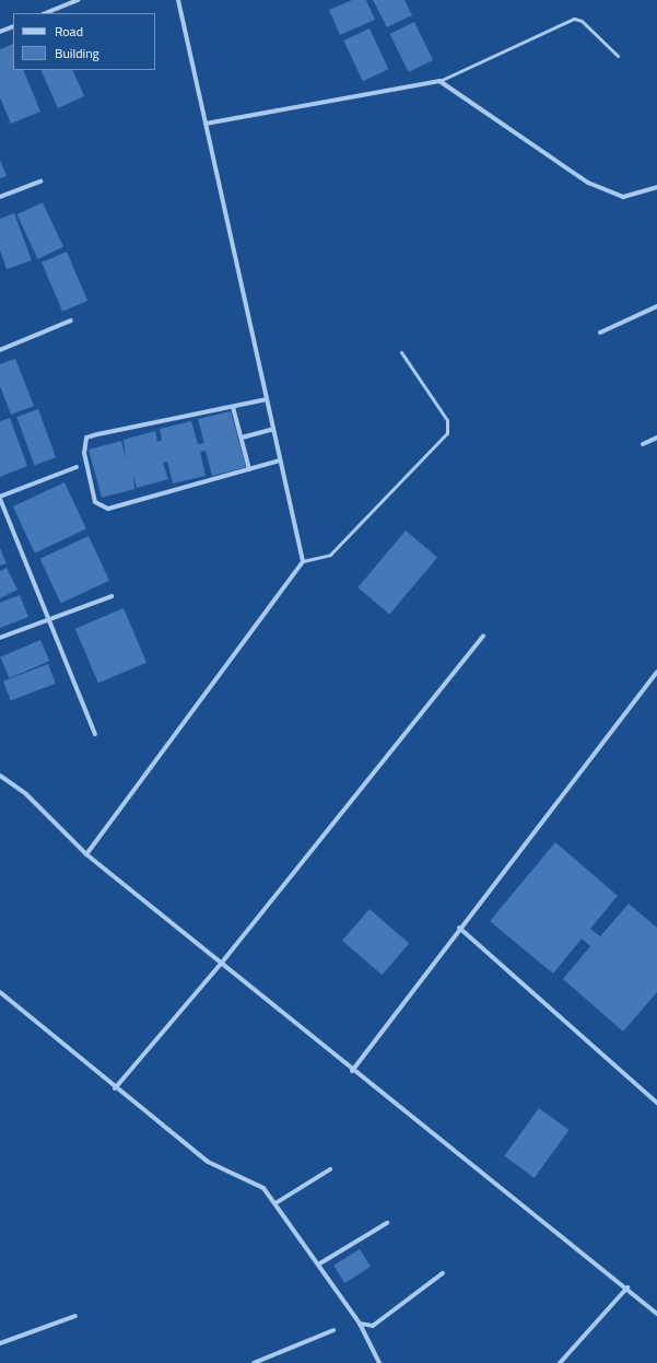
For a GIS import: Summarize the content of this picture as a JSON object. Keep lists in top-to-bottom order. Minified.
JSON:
{"legend":["Road","Building"]}
